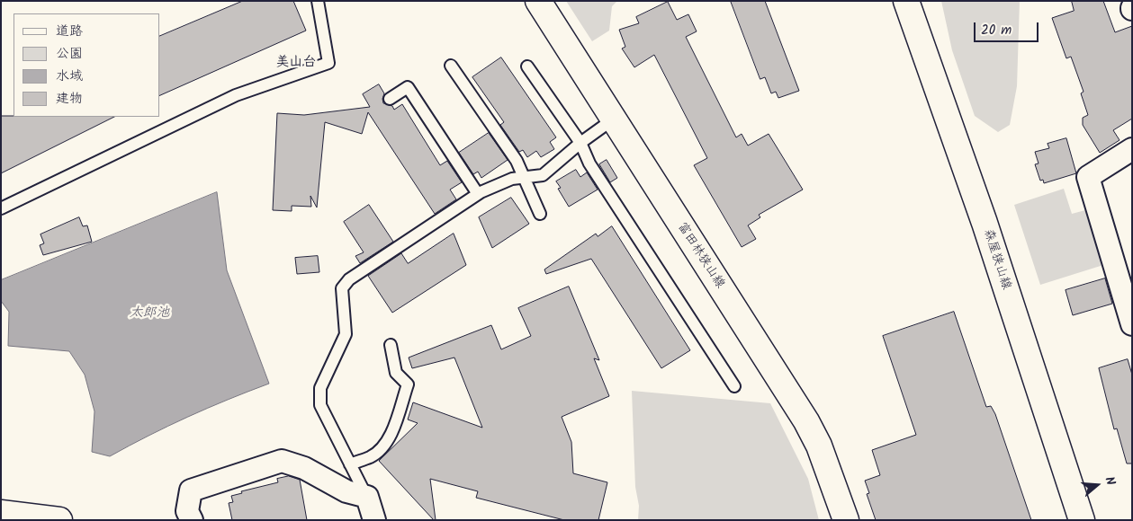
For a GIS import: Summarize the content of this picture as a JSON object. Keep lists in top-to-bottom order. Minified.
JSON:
{"streets":{"main road":["富田林狭山線","森屋狭山線"]},"districts":["美山台"],"water":["太郎池"],"legend":["道路","公園","水域","建物"],"scale_bar":"20 m","north":"right"}
